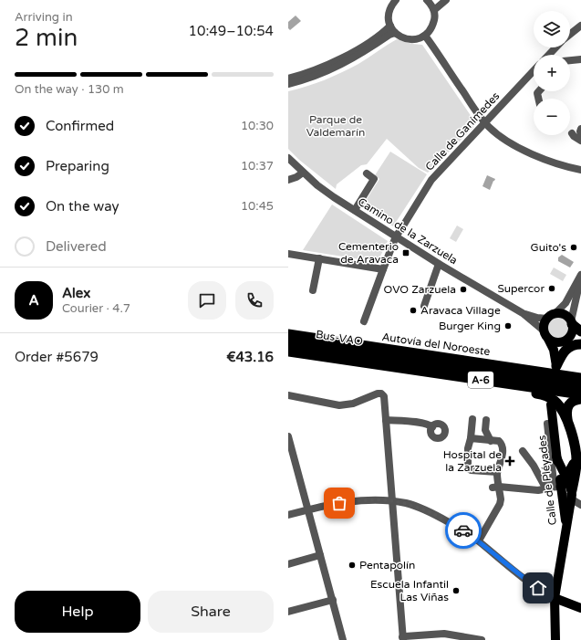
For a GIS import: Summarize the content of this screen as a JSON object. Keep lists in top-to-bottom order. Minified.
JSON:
{"streets":{"highway":["Bus-VAO","Autovía del Noroeste","A-6"],"main road":["Calle de Pléyades"],"street":["Calle de Ganímedes","Camino de la Zarzuela"]},"crossings":[["Calle de Ganímedes","Camino de la Zarzuela"]],"parks":["Parque de Valdemarín"],"places":{"other":["Guito's","Supercor","OVO Zarzuela","Aravaca Village","Burger King","Pentapolín","Escuela Infantil Las Viñas"],"transit":["Cementerio de Aravaca"],"health":["Hospital de la Zarzuela"]},"page":{"heading":["2 min","Arriving in","10:49–10:54"],"panel":["Alex","Courier · 4.7","Order #5679","€43.16"],"map_buttons":["+","−"],"bar":"On the way · 130 m","list":[["Confirmed","10:30"],["Preparing","10:37"],["On the way","10:45"],"Delivered"],"round":"A","buttons":["Help","Share"]}}
